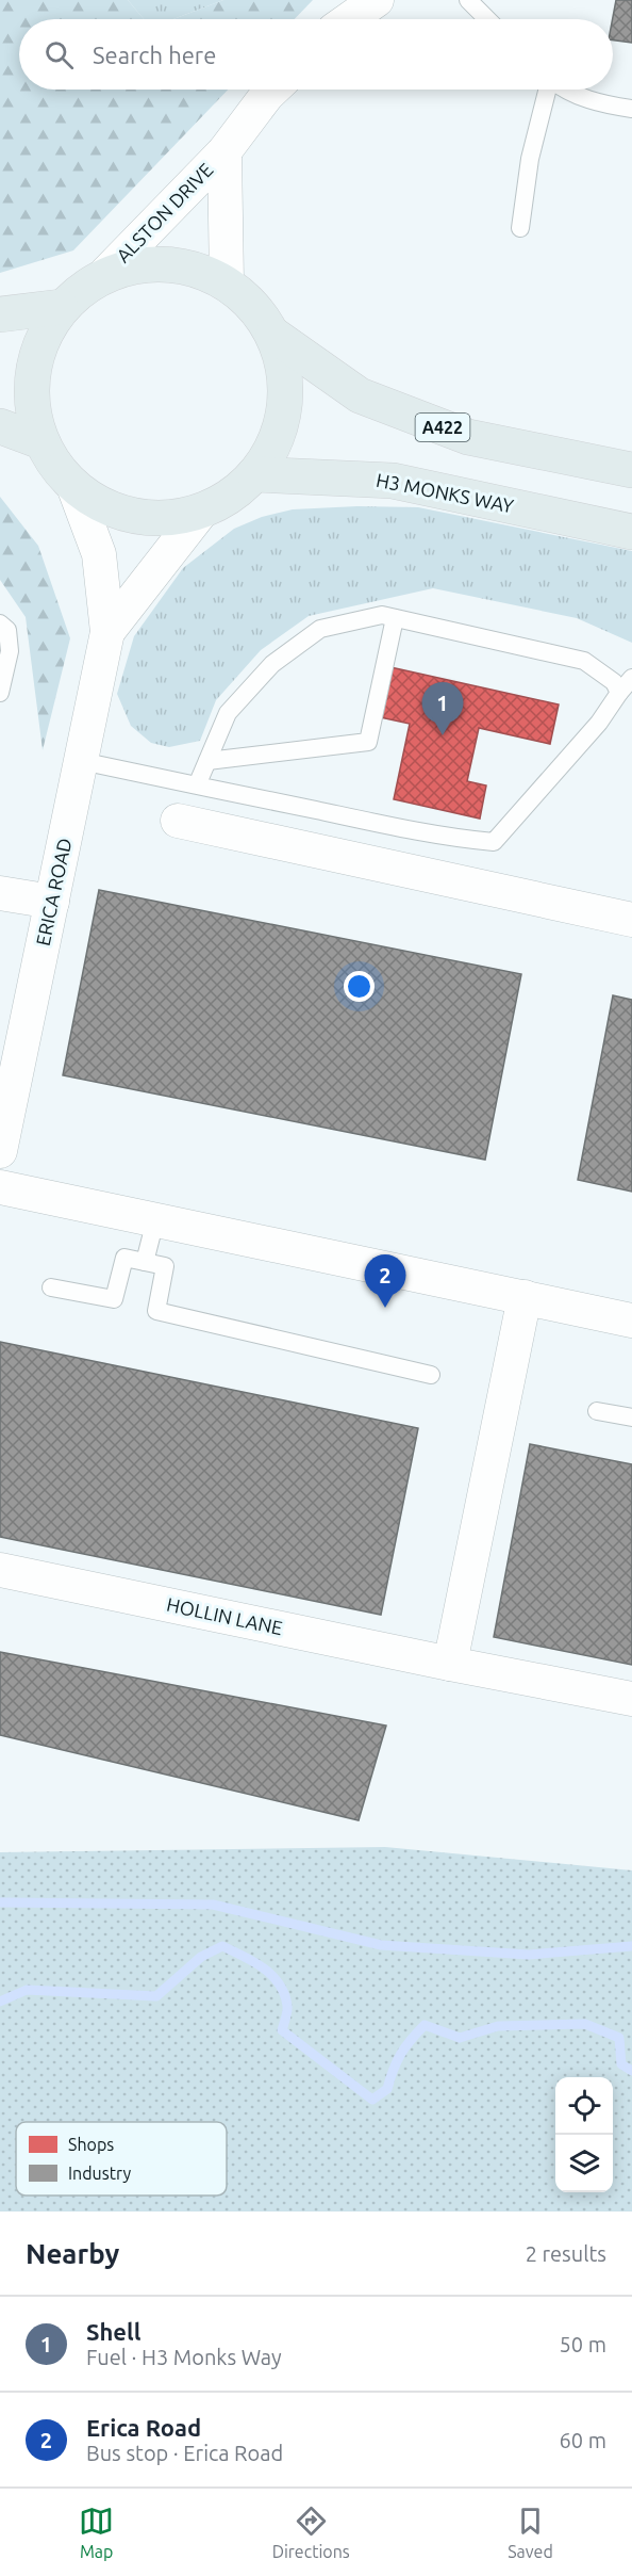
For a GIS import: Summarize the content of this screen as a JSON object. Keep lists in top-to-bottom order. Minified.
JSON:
{"streets":{"main road":["A422","H3 MONKS WAY"],"street":["ALSTON DRIVE","ERICA ROAD","HOLLIN LANE"]},"legend":["Shops","Industry"],"page":{"search":"Search here","pins":["1","2"],"heading":["Nearby","2 results"],"list":[{"mark":"1","name":"Shell","note":"Fuel · H3 Monks Way","value":"50 m"},{"mark":"2","name":"Erica Road","note":"Bus stop · Erica Road","value":"60 m"}],"nav":["Map","Directions","Saved"]}}
